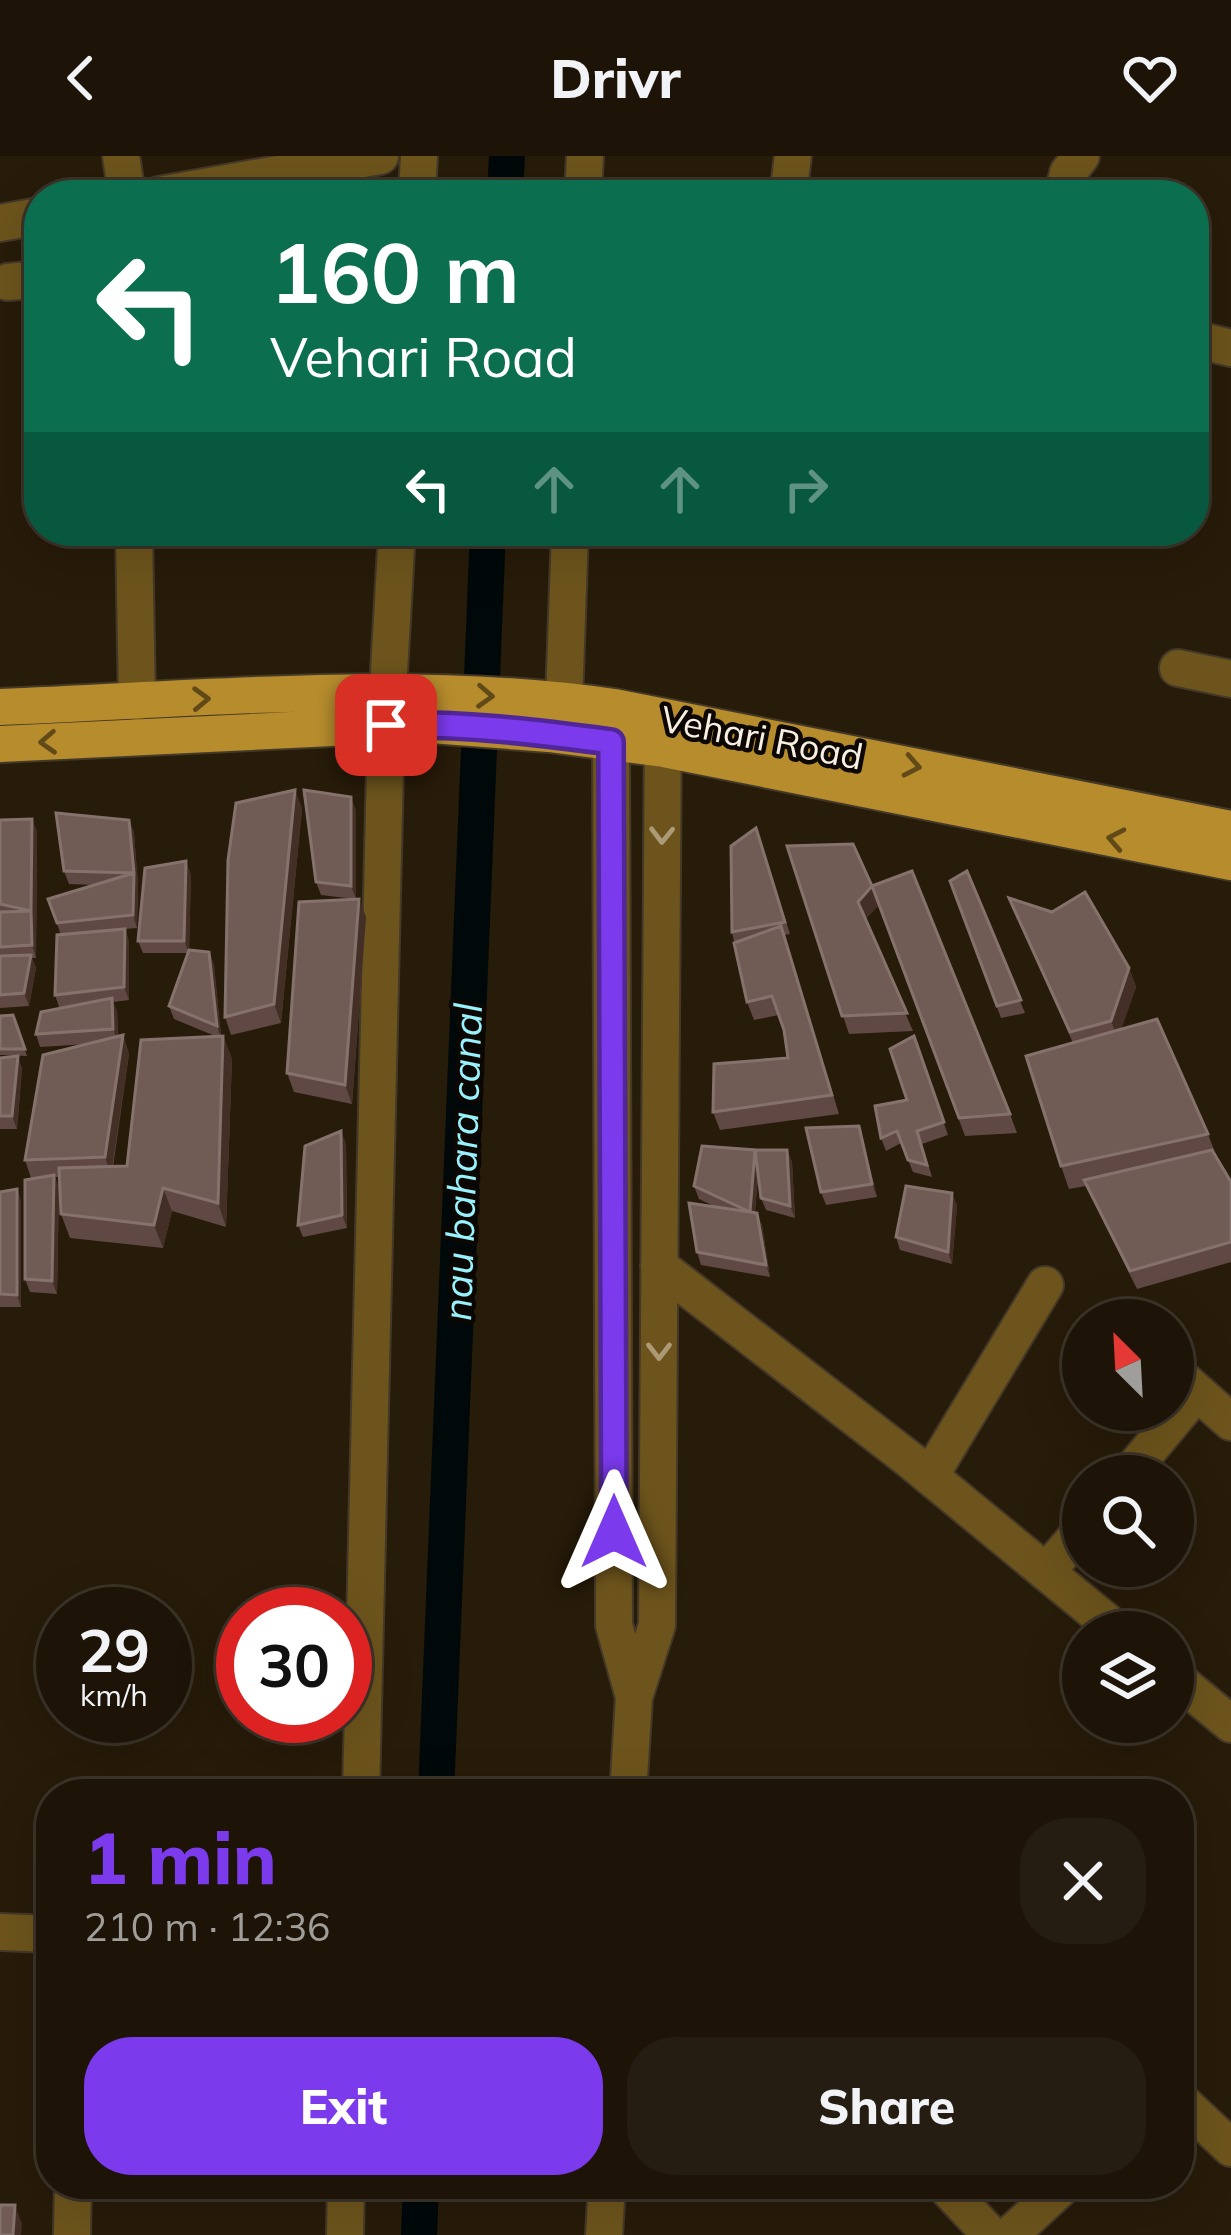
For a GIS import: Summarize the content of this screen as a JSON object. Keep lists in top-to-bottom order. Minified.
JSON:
{"streets":{"main road":["Vehari Road"]},"water":["nau bahara canal"],"north":"top left","page":{"header":"Drivr","turn":["160 m","Vehari Road"],"speed":"29 km/h","limit":"30","heading":["1 min","210 m · 12:36"],"buttons":["Exit","Share"]}}
